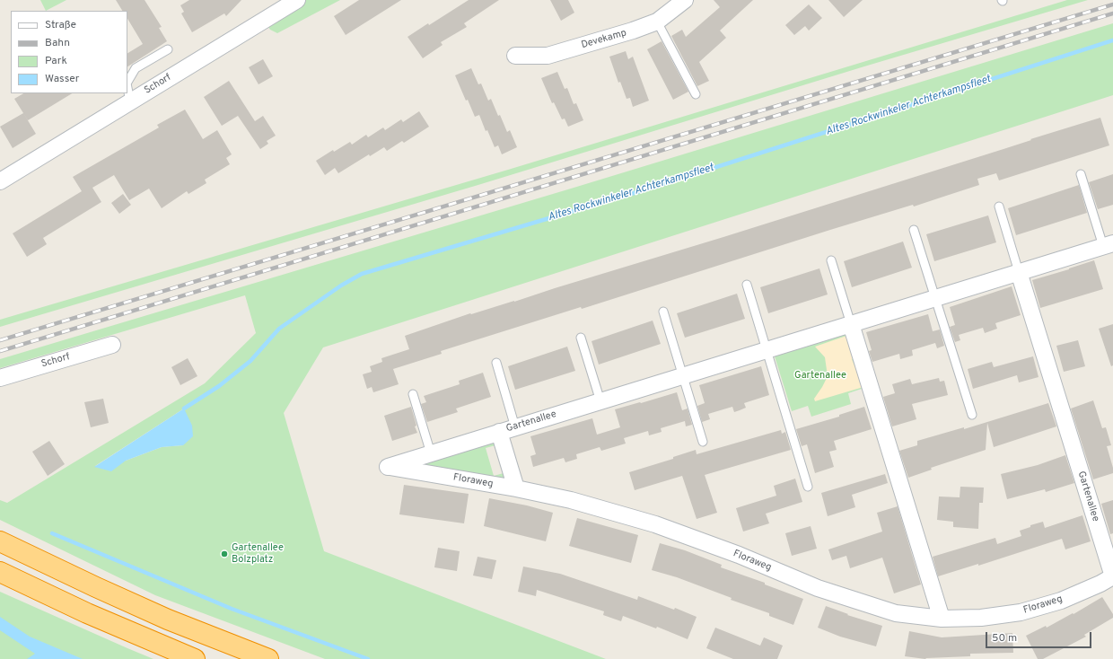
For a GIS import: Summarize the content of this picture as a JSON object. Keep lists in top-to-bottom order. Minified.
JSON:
{"streets":{"street":["Devekamp","Schorf","Gartenallee","Floraweg"]},"crossings":[["Gartenallee","Floraweg"]],"water":["Altes Rockwinkeler Achterkampsfleet"],"parks":["Gartenallee"],"places":["Gartenallee Bolzplatz"],"legend":["Straße","Bahn","Park","Wasser"],"scale_bar":"50 m"}
